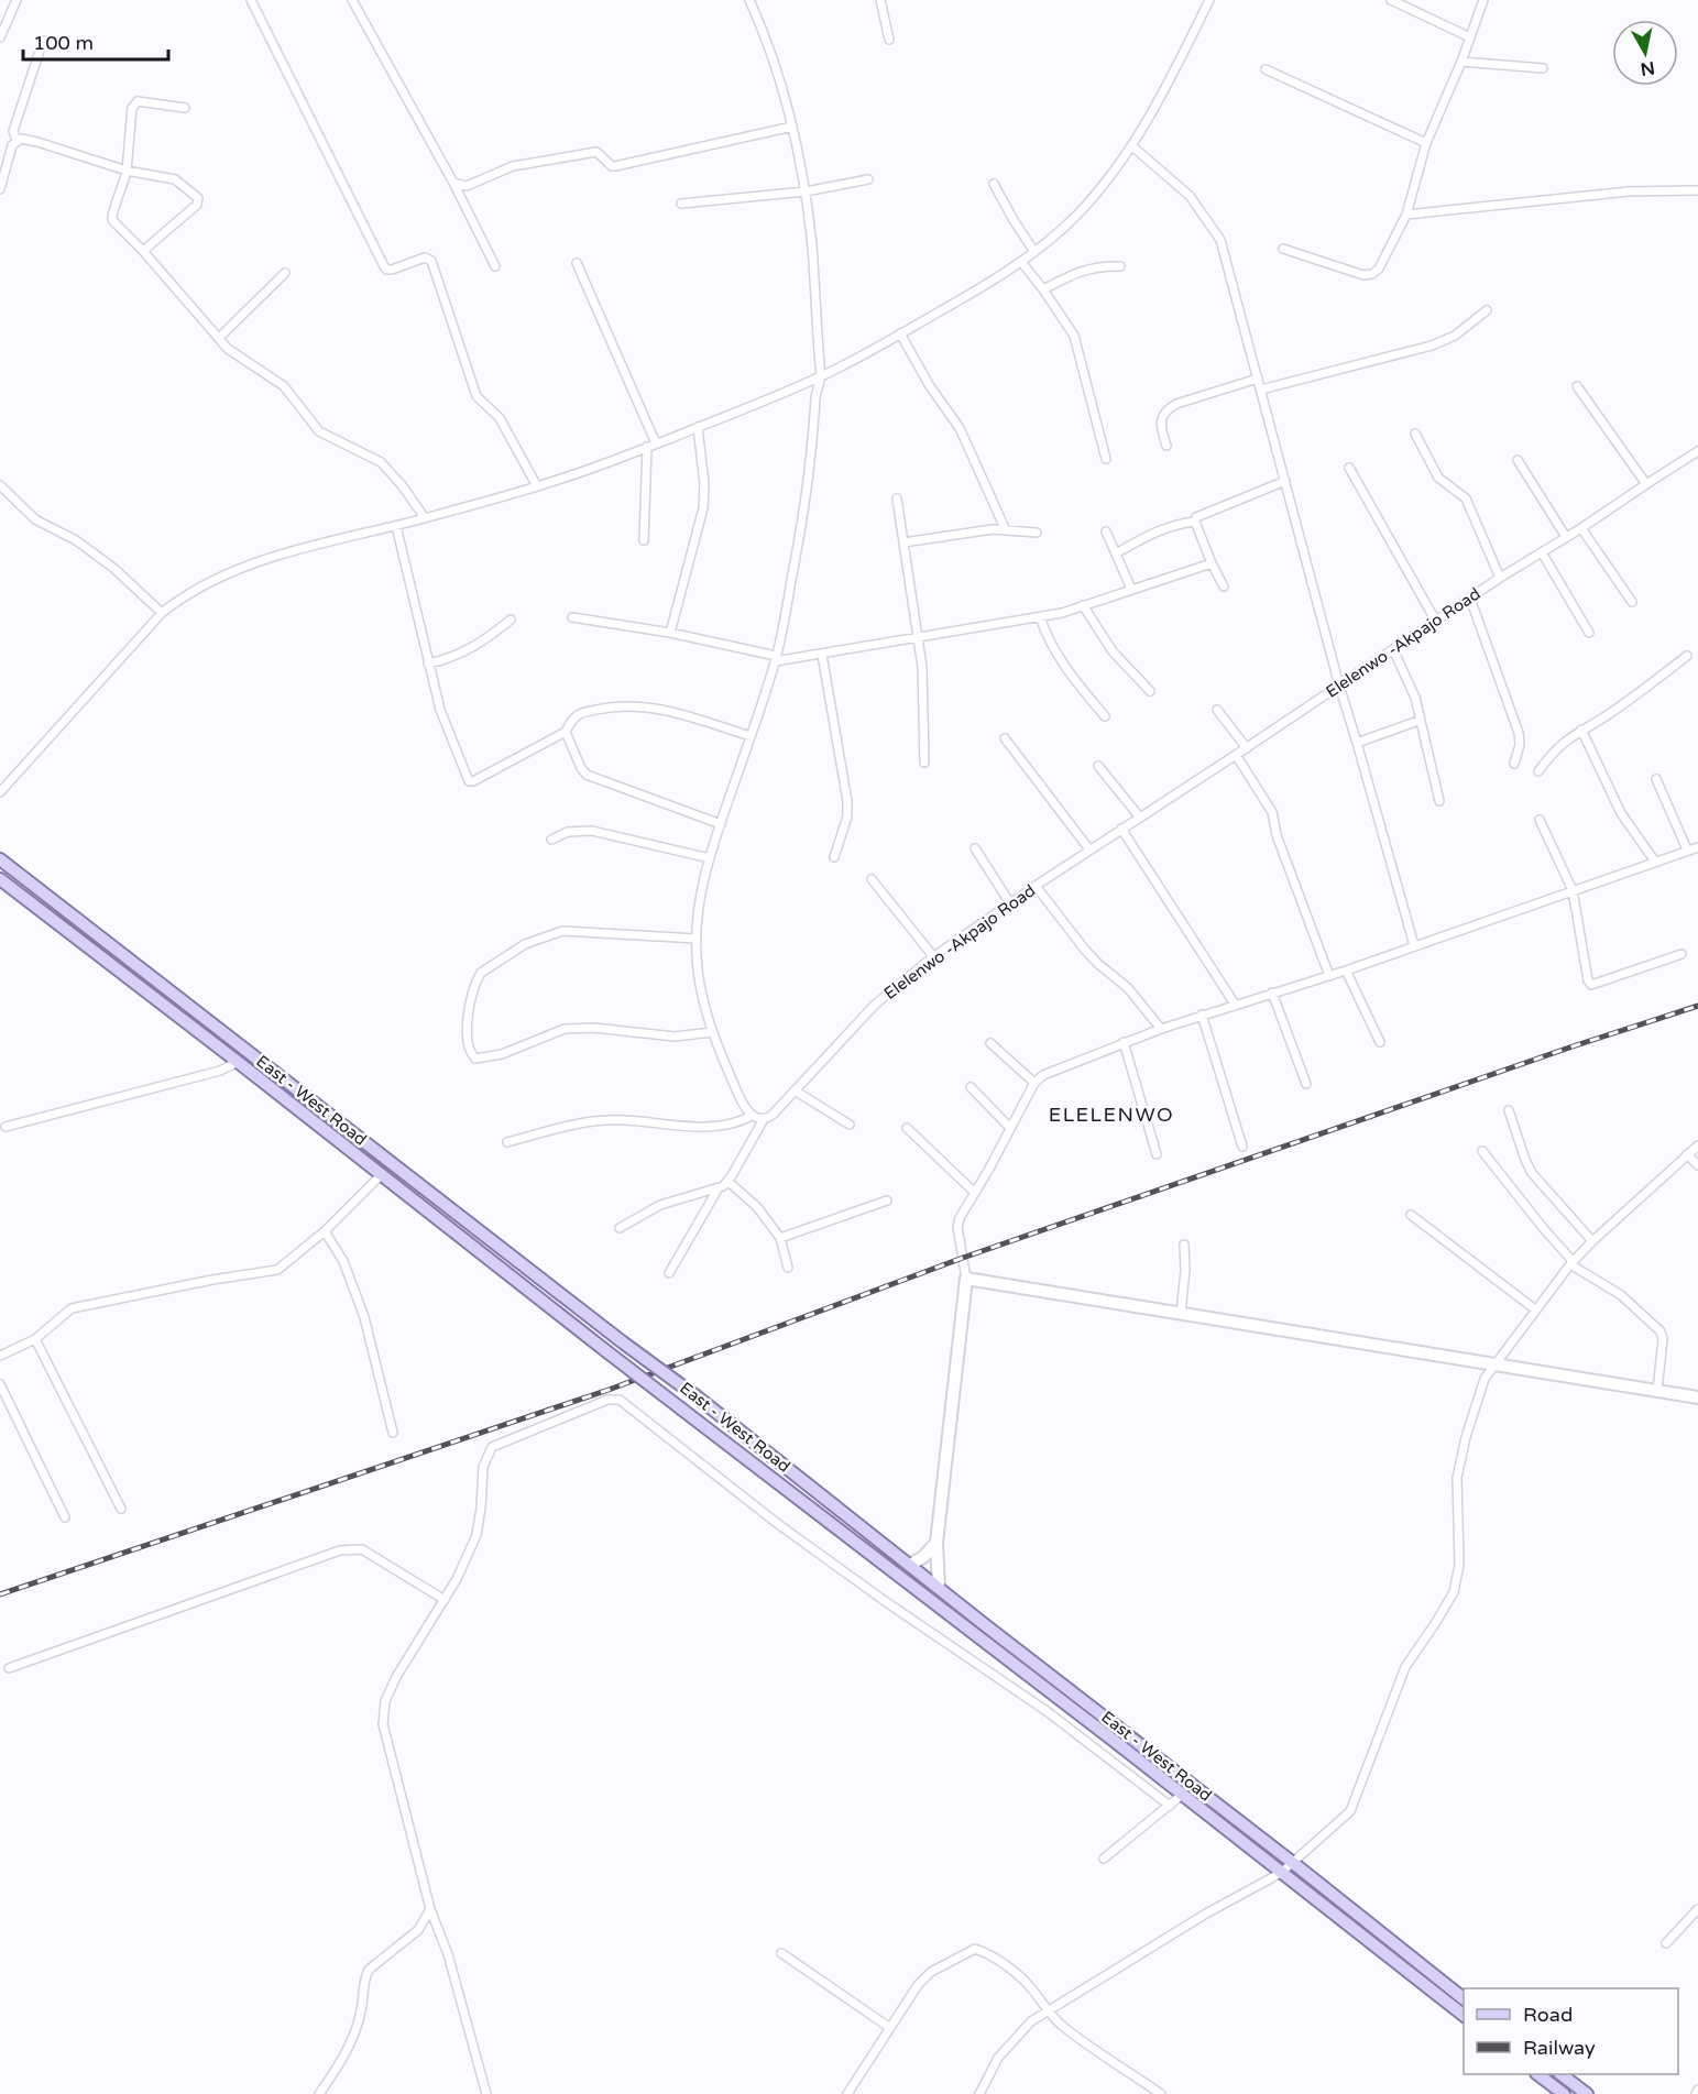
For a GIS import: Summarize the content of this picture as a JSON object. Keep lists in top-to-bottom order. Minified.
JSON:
{"streets":{"main road":["East - West Road"],"street":["Elelenwo -Akpajo Road"]},"districts":["ELELENWO"],"legend":["Road","Railway"],"scale_bar":"100 m","north":"bottom"}
